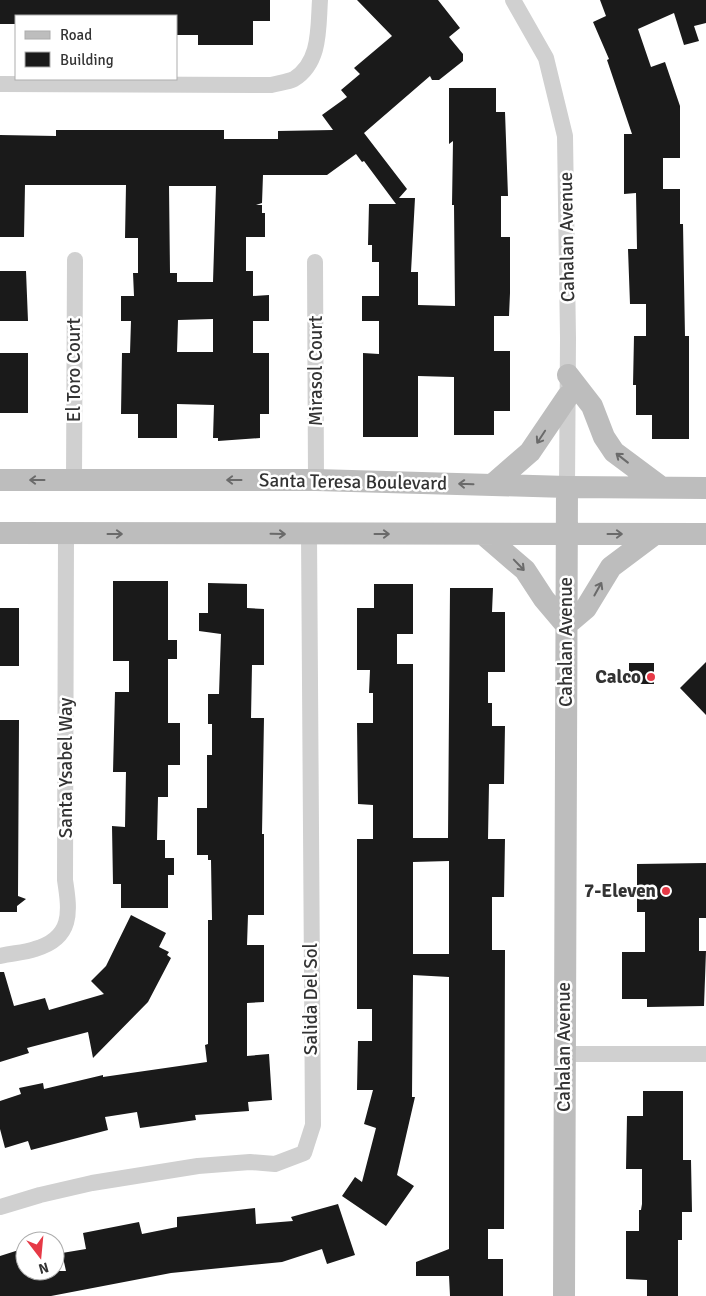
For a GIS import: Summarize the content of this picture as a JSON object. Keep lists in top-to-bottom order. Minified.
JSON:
{"streets":{"main road":["Cahalan Avenue","Santa Teresa Boulevard"],"street":["El Toro Court","Mirasol Court","Santa Ysabel Way","Salida Del Sol"]},"crossings":[["Cahalan Avenue","Santa Teresa Boulevard"],["El Toro Court","Santa Teresa Boulevard"],["Mirasol Court","Santa Teresa Boulevard"]],"places":["Calco","7-Eleven"],"legend":["Road","Building"],"north":"bottom"}
